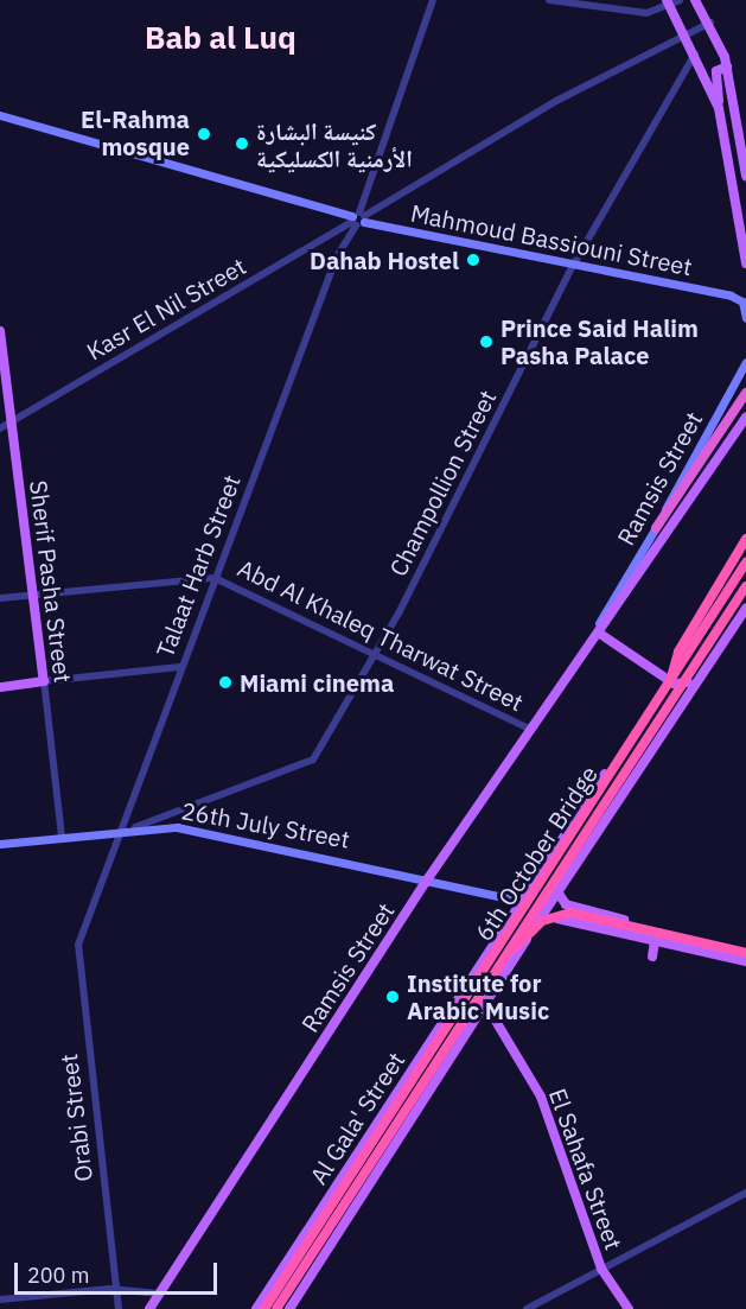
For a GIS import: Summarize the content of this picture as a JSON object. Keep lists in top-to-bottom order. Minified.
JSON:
{"streets":{"highway":["6th October Bridge"],"main road":["Mahmoud Bassiouni Street","Ramsis Street","Sherif Pasha Street","26th July Street","Al Gala' Street","El Sahafa Street"],"street":["Kasr El Nil Street","Champollion Street","Talaat Harb Street","Abd Al Khaleq Tharwat Street","Orabi Street"]},"crossings":[["Mahmoud Bassiouni Street","Kasr El Nil Street"],["Mahmoud Bassiouni Street","Champollion Street"],["Mahmoud Bassiouni Street","Talaat Harb Street"],["Kasr El Nil Street","Talaat Harb Street"],["Kasr El Nil Street","Sherif Pasha Street"],["Ramsis Street","Abd Al Khaleq Tharwat Street"],["Ramsis Street","26th July Street"],["Champollion Street","Abd Al Khaleq Tharwat Street"],["Champollion Street","26th July Street"],["Talaat Harb Street","Abd Al Khaleq Tharwat Street"],["Talaat Harb Street","26th July Street"],["Talaat Harb Street","Orabi Street"],["Sherif Pasha Street","Abd Al Khaleq Tharwat Street"],["Sherif Pasha Street","26th July Street"],["26th July Street","Al Gala' Street"],["Al Gala' Street","El Sahafa Street"]],"districts":["Bab al Luq"],"places":["El-Rahma mosque","كنيسة البشارة الأرمنية الكسليكية","Dahab Hostel","Prince Said Halim Pasha Palace","Miami cinema","Institute for Arabic Music"],"scale_bar":"200 m"}
